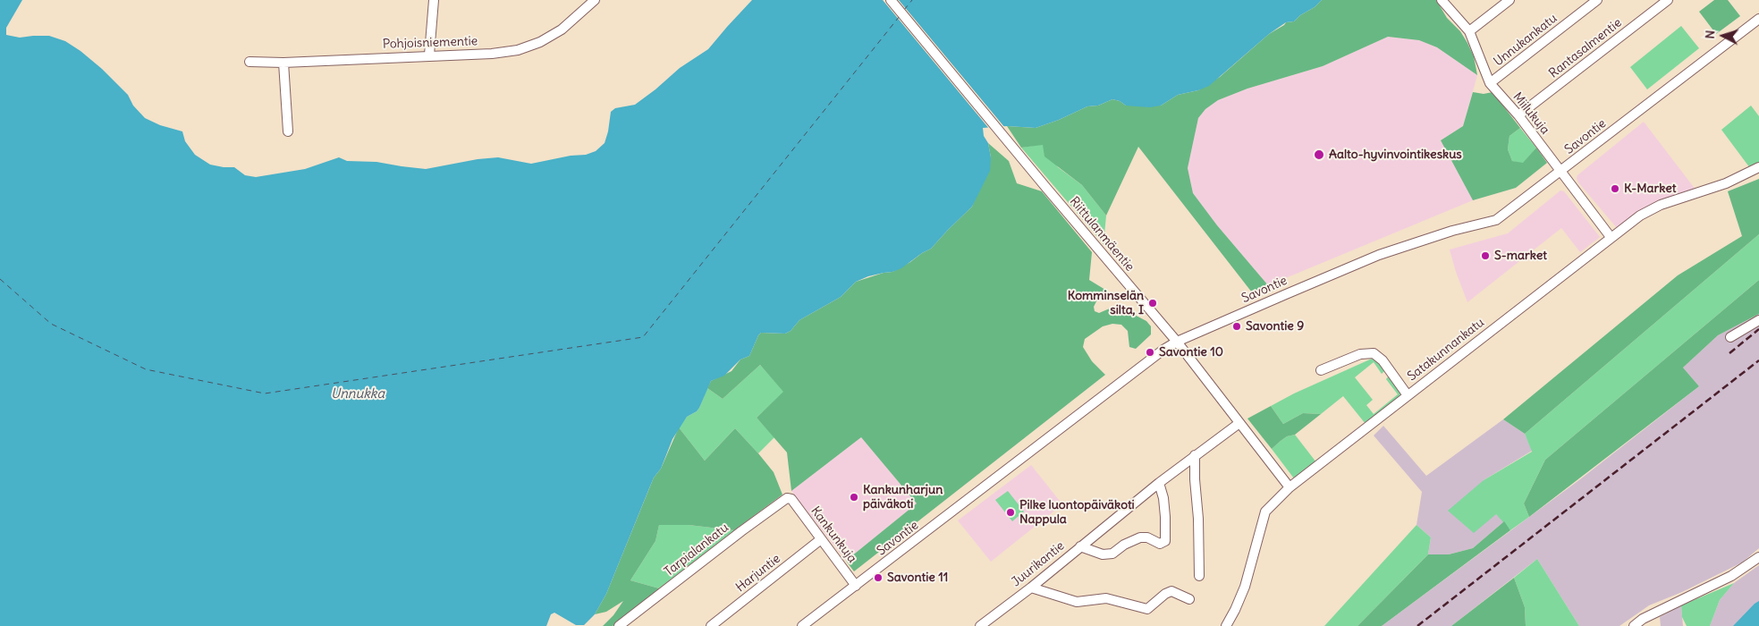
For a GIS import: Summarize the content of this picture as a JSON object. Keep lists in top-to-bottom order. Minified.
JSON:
{"streets":{"street":["Unnukankatu","Pohjoisniementie","Rantasalmentie","Miilukuja","Savontie","Riittulanmäentie","Satakunnankatu","Kankunkuja","Tarpialankatu","Juurikantie","Harjuntie"]},"crossings":[["Unnukankatu","Miilukuja"],["Rantasalmentie","Miilukuja"],["Miilukuja","Savontie"],["Miilukuja","Satakunnankatu"],["Savontie","Riittulanmäentie"],["Savontie","Kankunkuja"],["Riittulanmäentie","Satakunnankatu"],["Riittulanmäentie","Juurikantie"],["Kankunkuja","Tarpialankatu"],["Kankunkuja","Harjuntie"]],"water":["Unnukka"],"places":["Aalto-hyvinvointikeskus","K-Market","S-market","Komminselän silta, I","Savontie 9","Savontie 10","Kankunharjun päiväkoti","Pilke luontopäiväkoti Nappula","Savontie 11"],"north":"left"}
